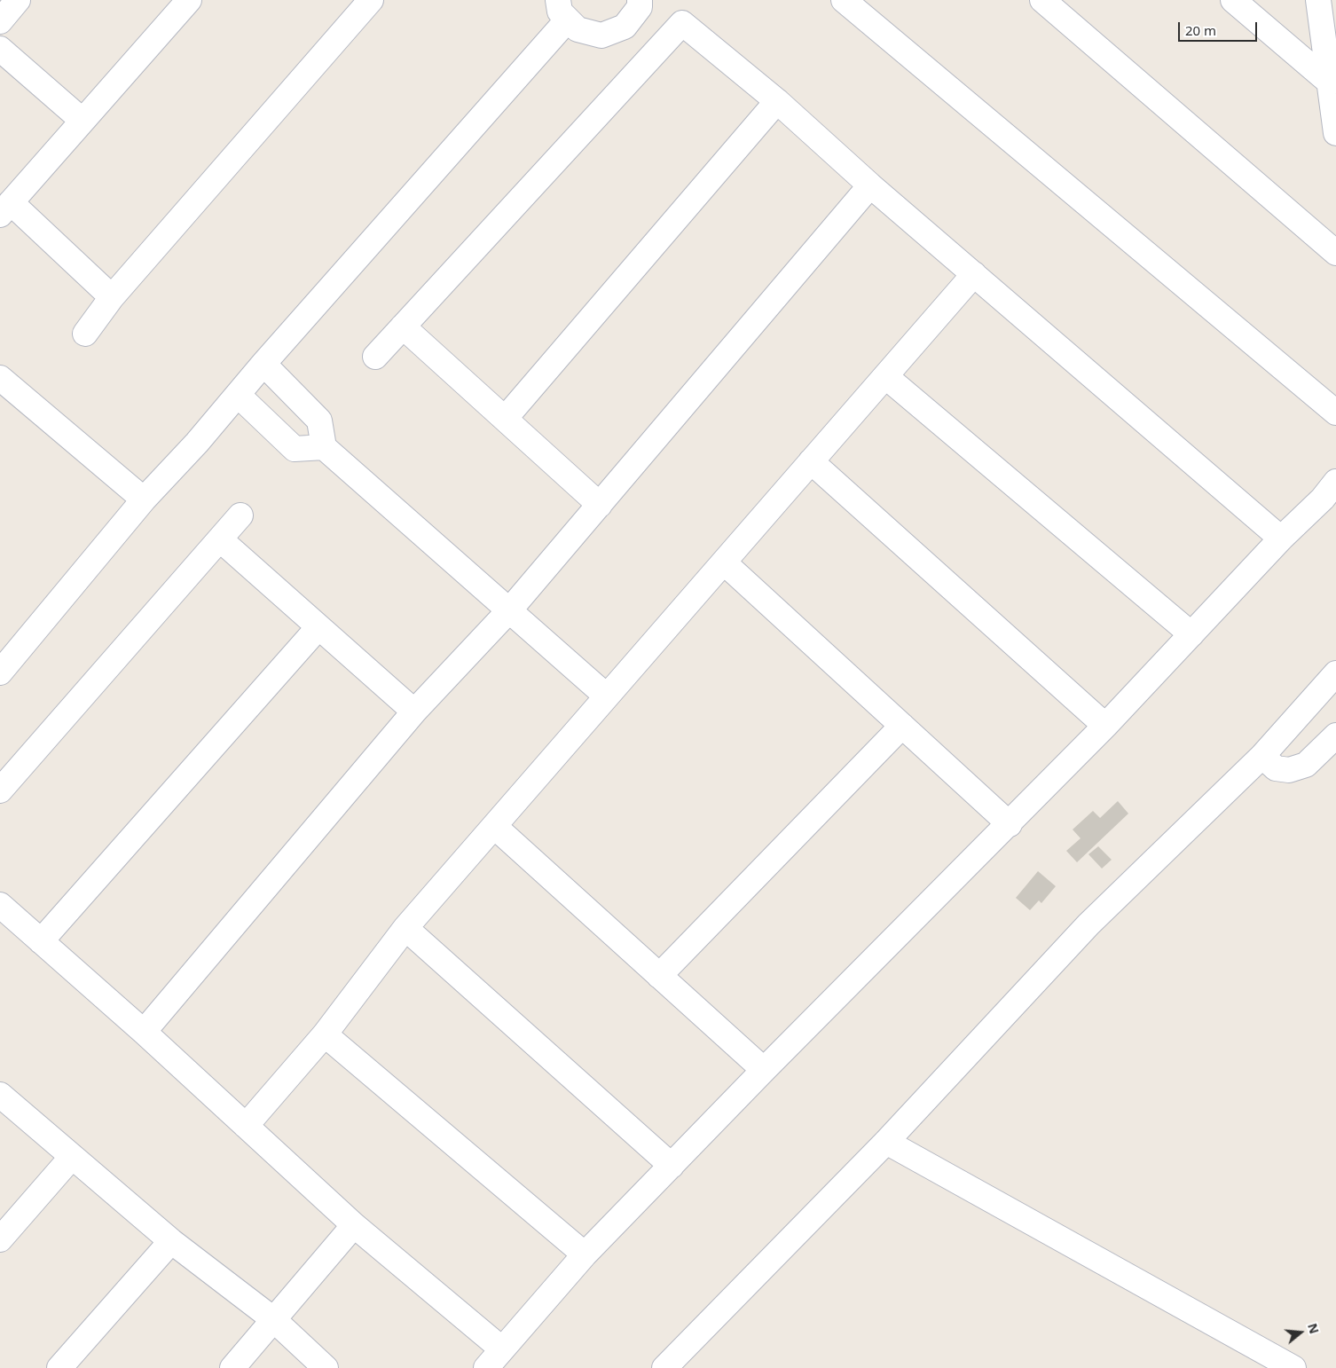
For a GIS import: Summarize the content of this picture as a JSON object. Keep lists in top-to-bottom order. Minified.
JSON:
{"scale_bar":"20 m","north":"right"}
